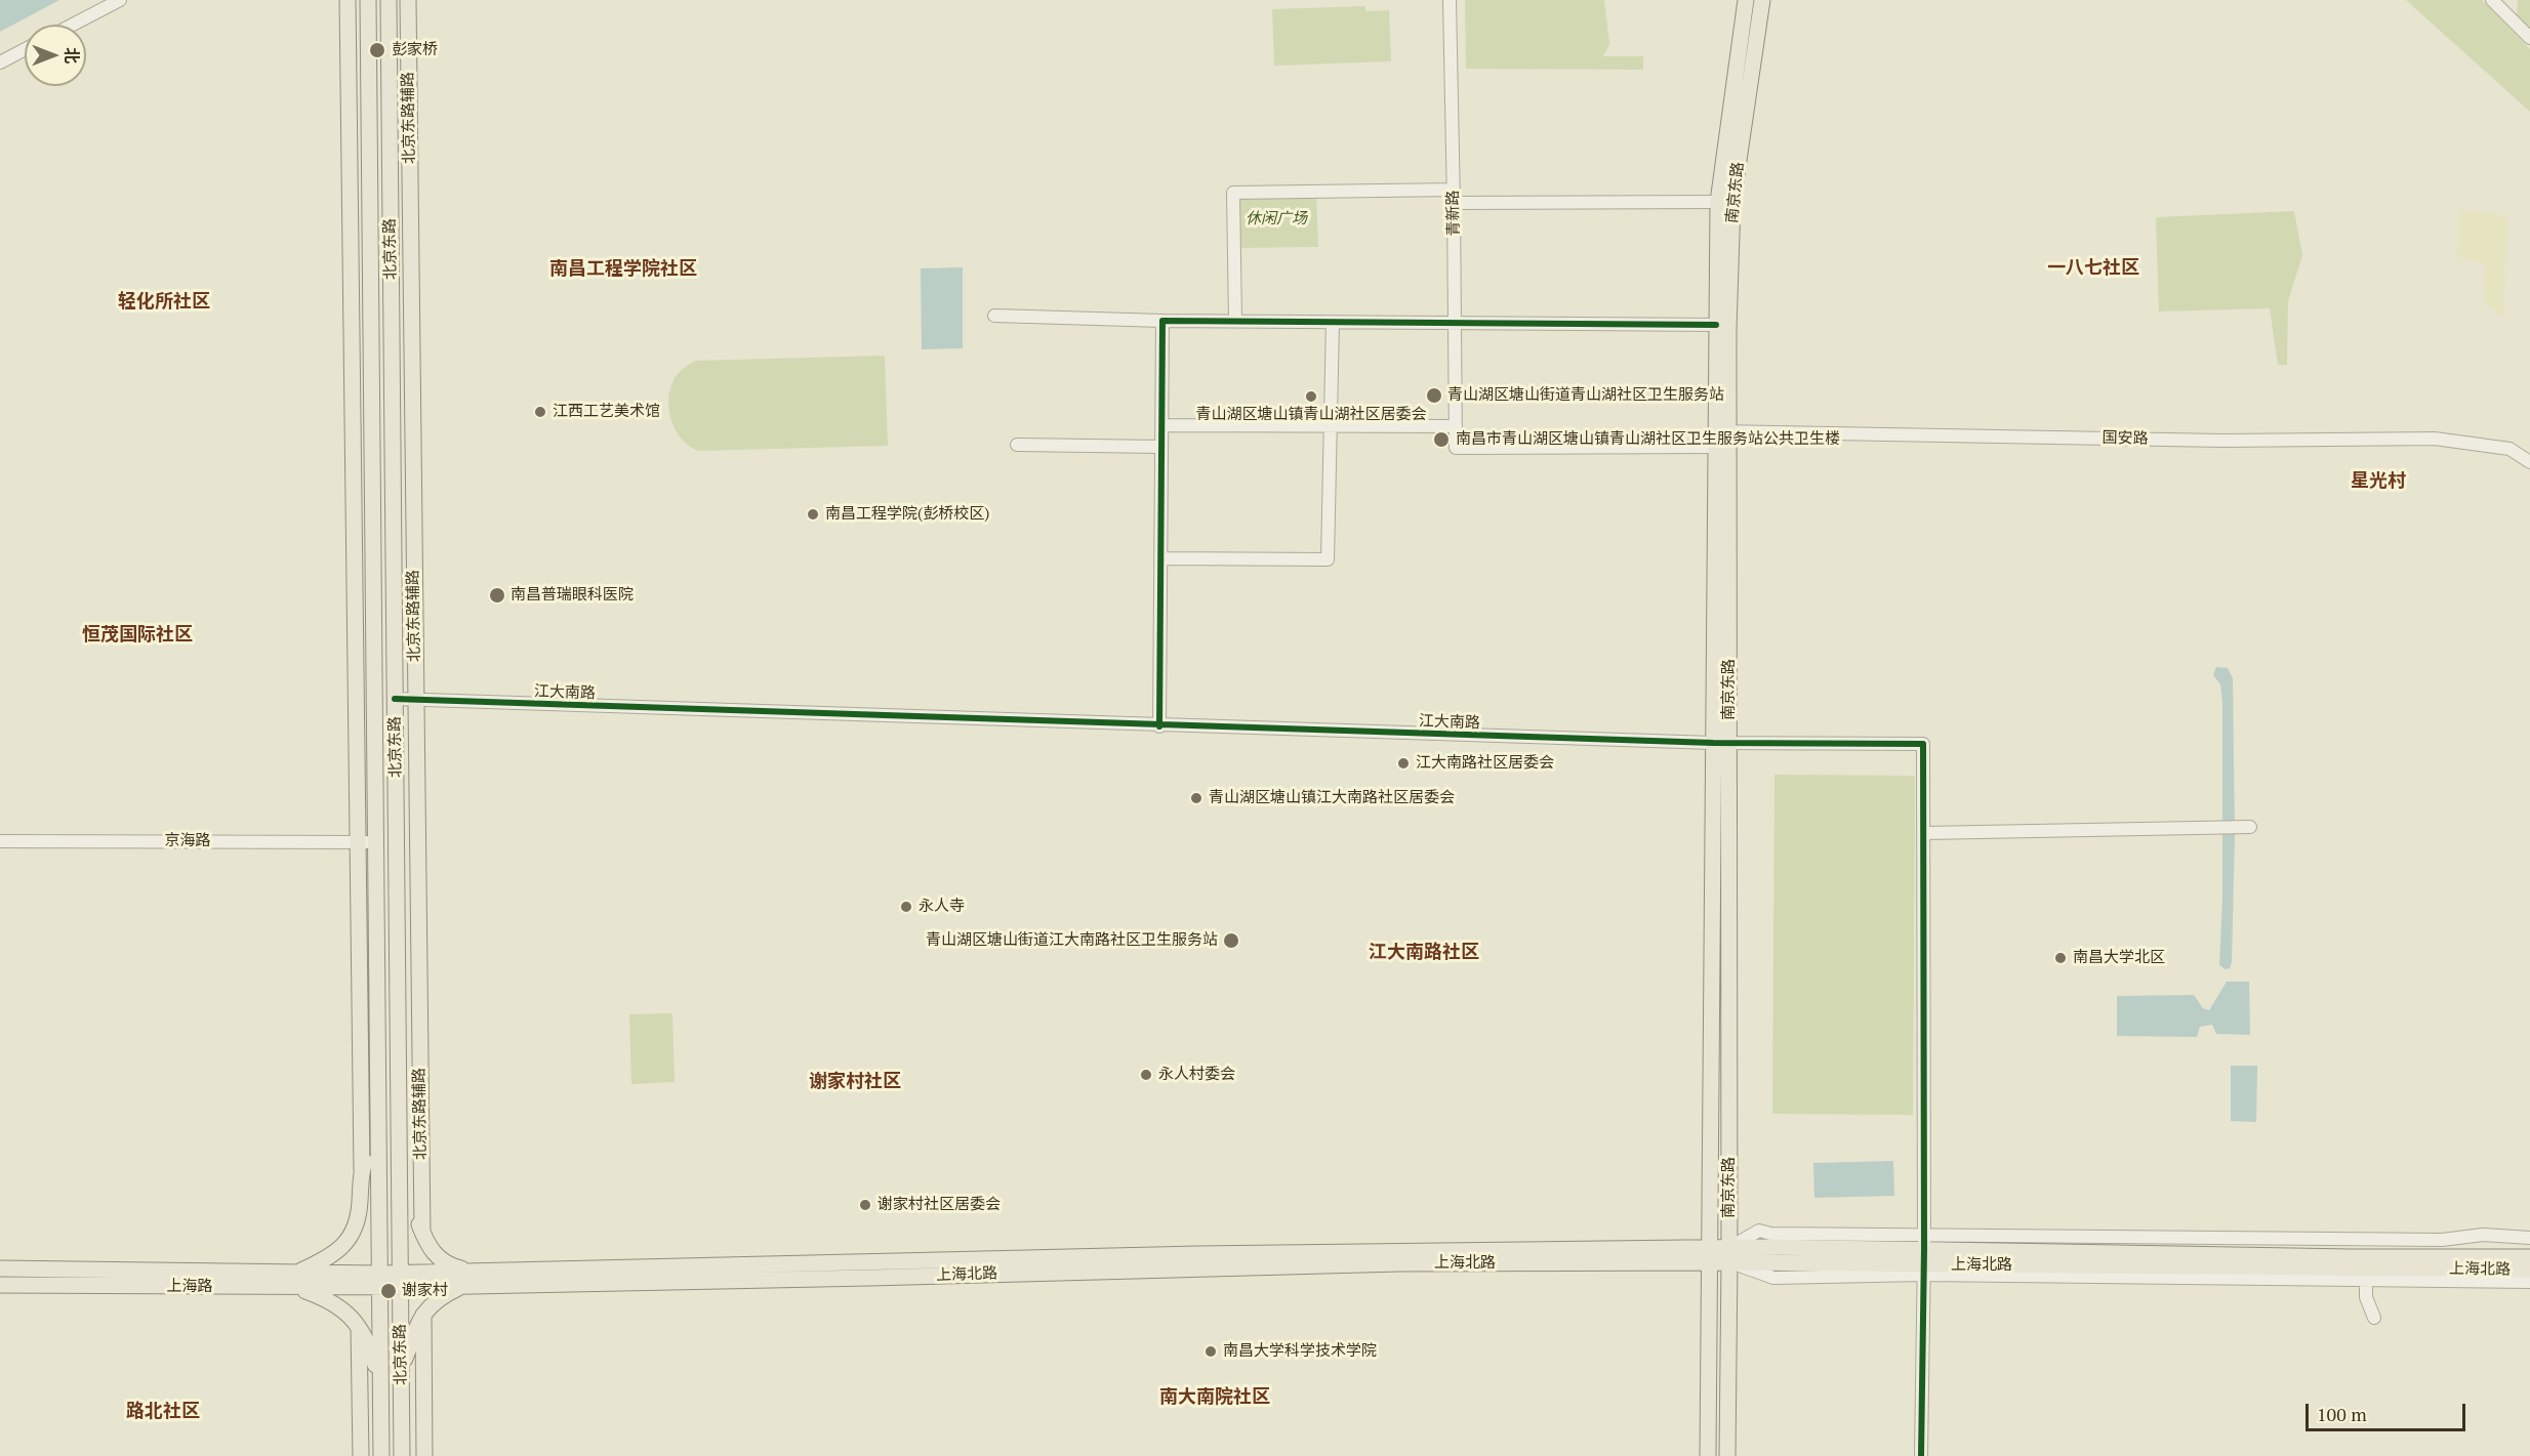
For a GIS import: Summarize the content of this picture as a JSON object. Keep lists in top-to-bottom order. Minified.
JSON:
{"streets":{"main road":["北京东路辅路","南京东路","北京东路","上海北路","上海路"],"street":["青新路","国安路","江大南路","京海路"]},"crossings":[["北京东路辅路","江大南路"],["南京东路","国安路"],["南京东路","江大南路"],["南京东路","上海北路"],["青新路","国安路"],["北京东路","江大南路"],["北京东路","京海路"],["北京东路","上海北路"],["北京东路","上海路"],["上海北路","上海路"]],"districts":["一八七社区","南昌工程学院社区","轻化所社区","星光村","恒茂国际社区","江大南路社区","谢家村社区","南大南院社区","路北社区"],"parks":["休闲广场"],"places":["彭家桥","青山湖区塘山街道青山湖社区卫生服务站","青山湖区塘山镇青山湖社区居委会","江西工艺美术馆","南昌市青山湖区塘山镇青山湖社区卫生服务站公共卫生楼","南昌工程学院(彭桥校区)","南昌普瑞眼科医院","江大南路社区居委会","青山湖区塘山镇江大南路社区居委会","永人寺","青山湖区塘山街道江大南路社区卫生服务站","南昌大学北区","永人村委会","谢家村社区居委会","谢家村","南昌大学科学技术学院"],"scale_bar":"100 m","north":"right"}
